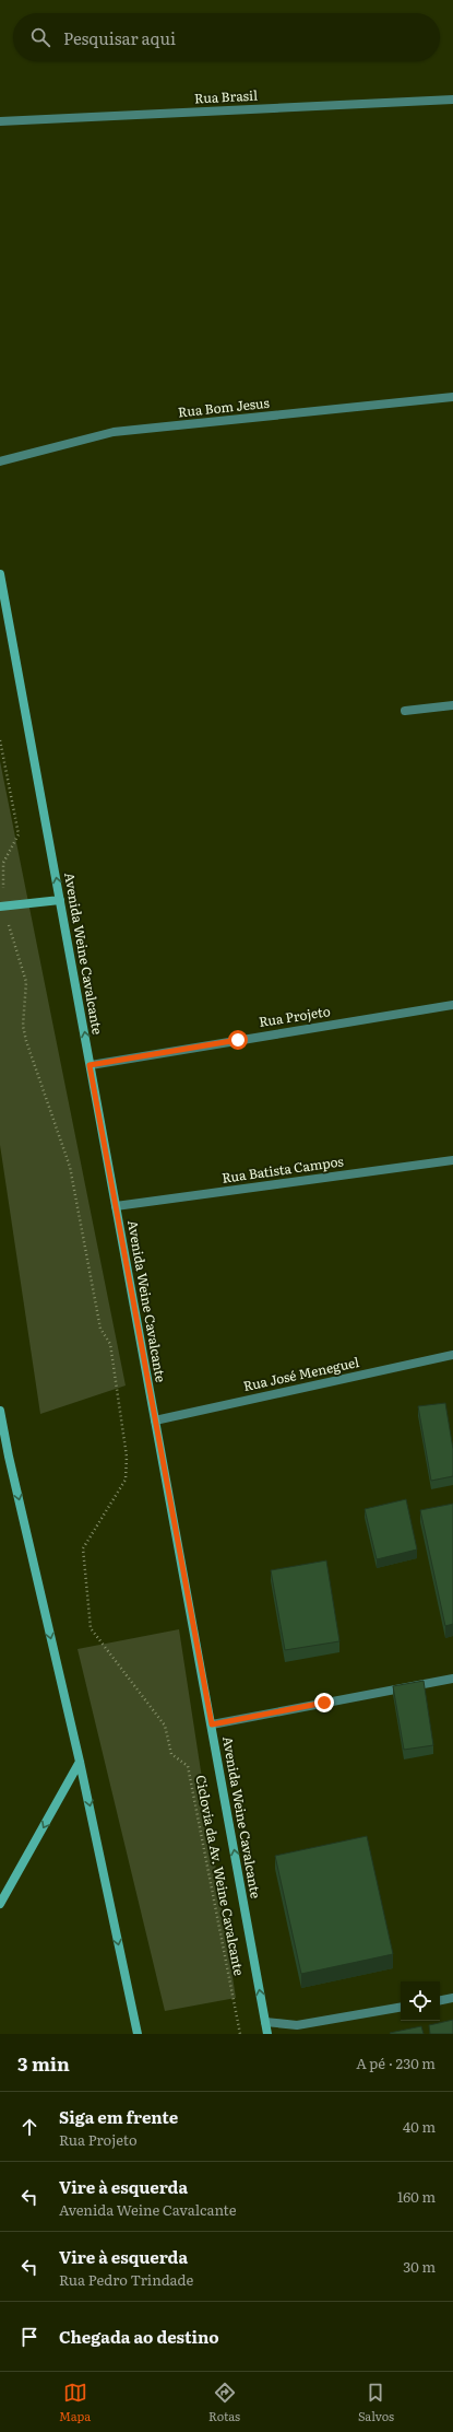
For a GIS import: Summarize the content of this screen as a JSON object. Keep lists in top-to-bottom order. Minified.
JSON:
{"streets":{"main road":["Avenida Weine Cavalcante"],"street":["Rua Brasil","Rua Bom Jesus","Rua Projeto","Rua Batista Campos","Rua José Meneguel"],"path":["Ciclovia da Av. Weine Cavalcante"]},"crossings":[["Avenida Weine Cavalcante","Rua Projeto"],["Avenida Weine Cavalcante","Rua Batista Campos"],["Avenida Weine Cavalcante","Rua José Meneguel"]],"one_way":["Avenida Weine Cavalcante"],"page":{"search":"Pesquisar aqui","heading":["3 min","A pé · 230 m"],"list":[["Siga em frente","Rua Projeto","40 m"],["Vire à esquerda","Avenida Weine Cavalcante","160 m"],["Vire à esquerda","Rua Pedro Trindade","30 m"],"Chegada ao destino"],"nav":["Mapa","Rotas","Salvos"]}}
